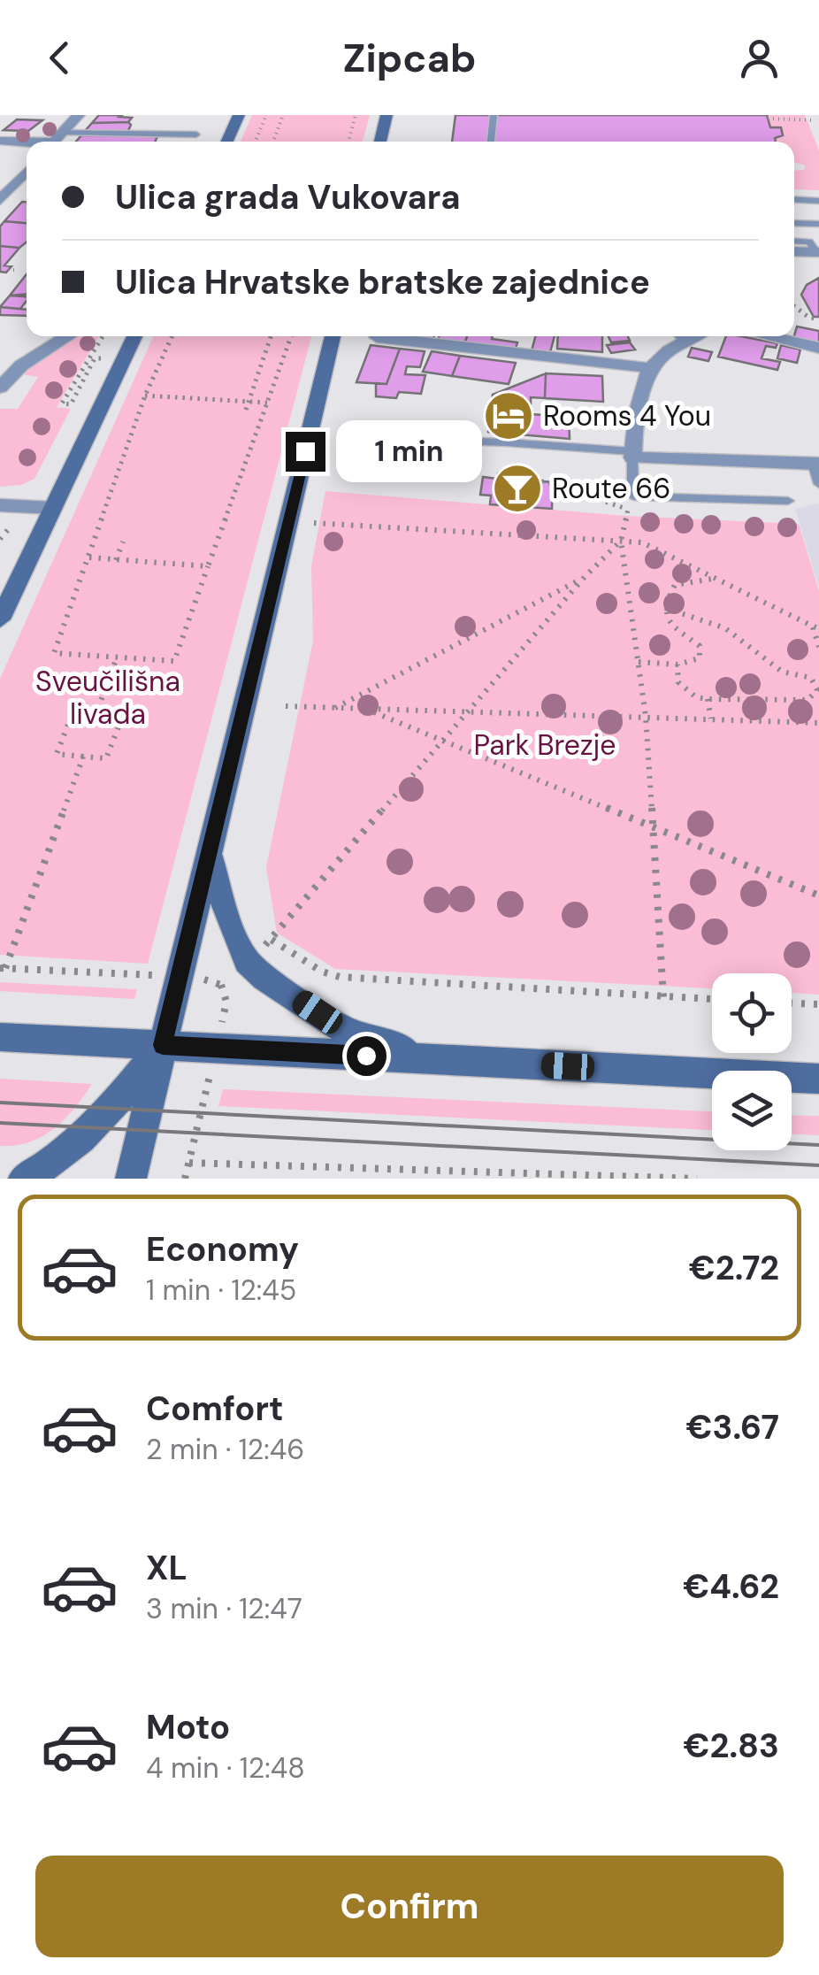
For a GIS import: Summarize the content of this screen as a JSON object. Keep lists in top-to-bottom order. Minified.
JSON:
{"parks":["Sveučilišna livada","Park Brezje"],"places":{"hotel":["Rooms 4 You"],"bar":["Route 66"]},"page":{"header":"Zipcab","banner":["Ulica grada Vukovara","Ulica Hrvatske bratske zajednice"],"bubble":"1 min","list":[{"name":"Economy","note":"1 min · 12:45","value":"€2.72"},{"name":"Comfort","note":"2 min · 12:46","value":"€3.67"},{"name":"XL","note":"3 min · 12:47","value":"€4.62"},{"name":"Moto","note":"4 min · 12:48","value":"€2.83"}],"buttons":"Confirm"}}
